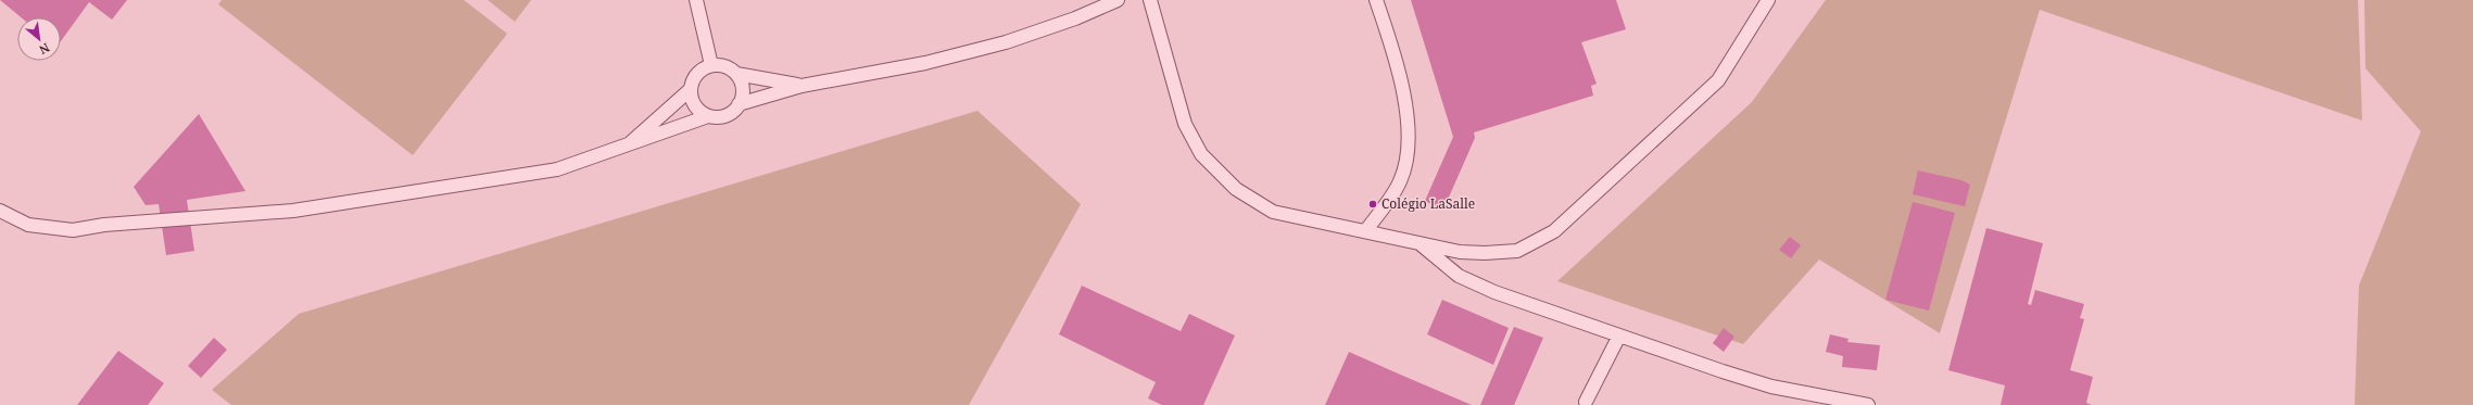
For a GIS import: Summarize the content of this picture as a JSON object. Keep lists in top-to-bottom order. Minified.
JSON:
{"places":["Colégio LaSalle"],"north":"bottom right"}
